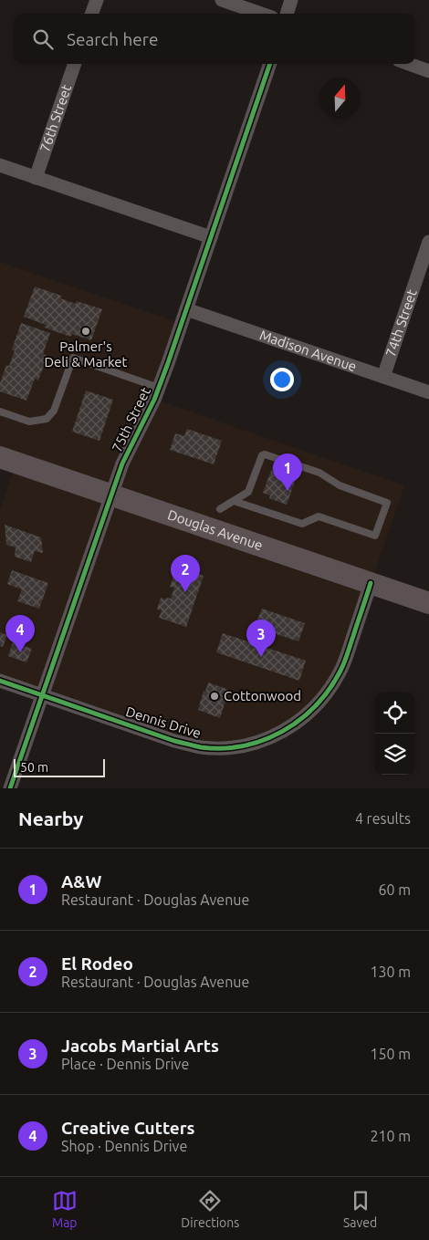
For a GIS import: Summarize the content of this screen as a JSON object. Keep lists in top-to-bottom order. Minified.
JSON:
{"streets":{"main road":["Douglas Avenue"],"street":["76th Street","74th Street","Madison Avenue","75th Street","Dennis Drive"]},"crossings":[["74th Street","Madison Avenue"],["Madison Avenue","75th Street"],["75th Street","Douglas Avenue"],["75th Street","Dennis Drive"],["Douglas Avenue","Dennis Drive"]],"places":["Palmer's Deli & Market","Cottonwood"],"scale_bar":"50 m","north":"top","page":{"search":"Search here","pins":["1","2","4","3"],"scale":"50 m","heading":["Nearby","4 results"],"list":[{"mark":"1","name":"A&W","note":"Restaurant · Douglas Avenue","value":"60 m"},{"mark":"2","name":"El Rodeo","note":"Restaurant · Douglas Avenue","value":"130 m"},{"mark":"3","name":"Jacobs Martial Arts","note":"Place · Dennis Drive","value":"150 m"},{"mark":"4","name":"Creative Cutters","note":"Shop · Dennis Drive","value":"210 m"}],"nav":["Map","Directions","Saved"]}}
